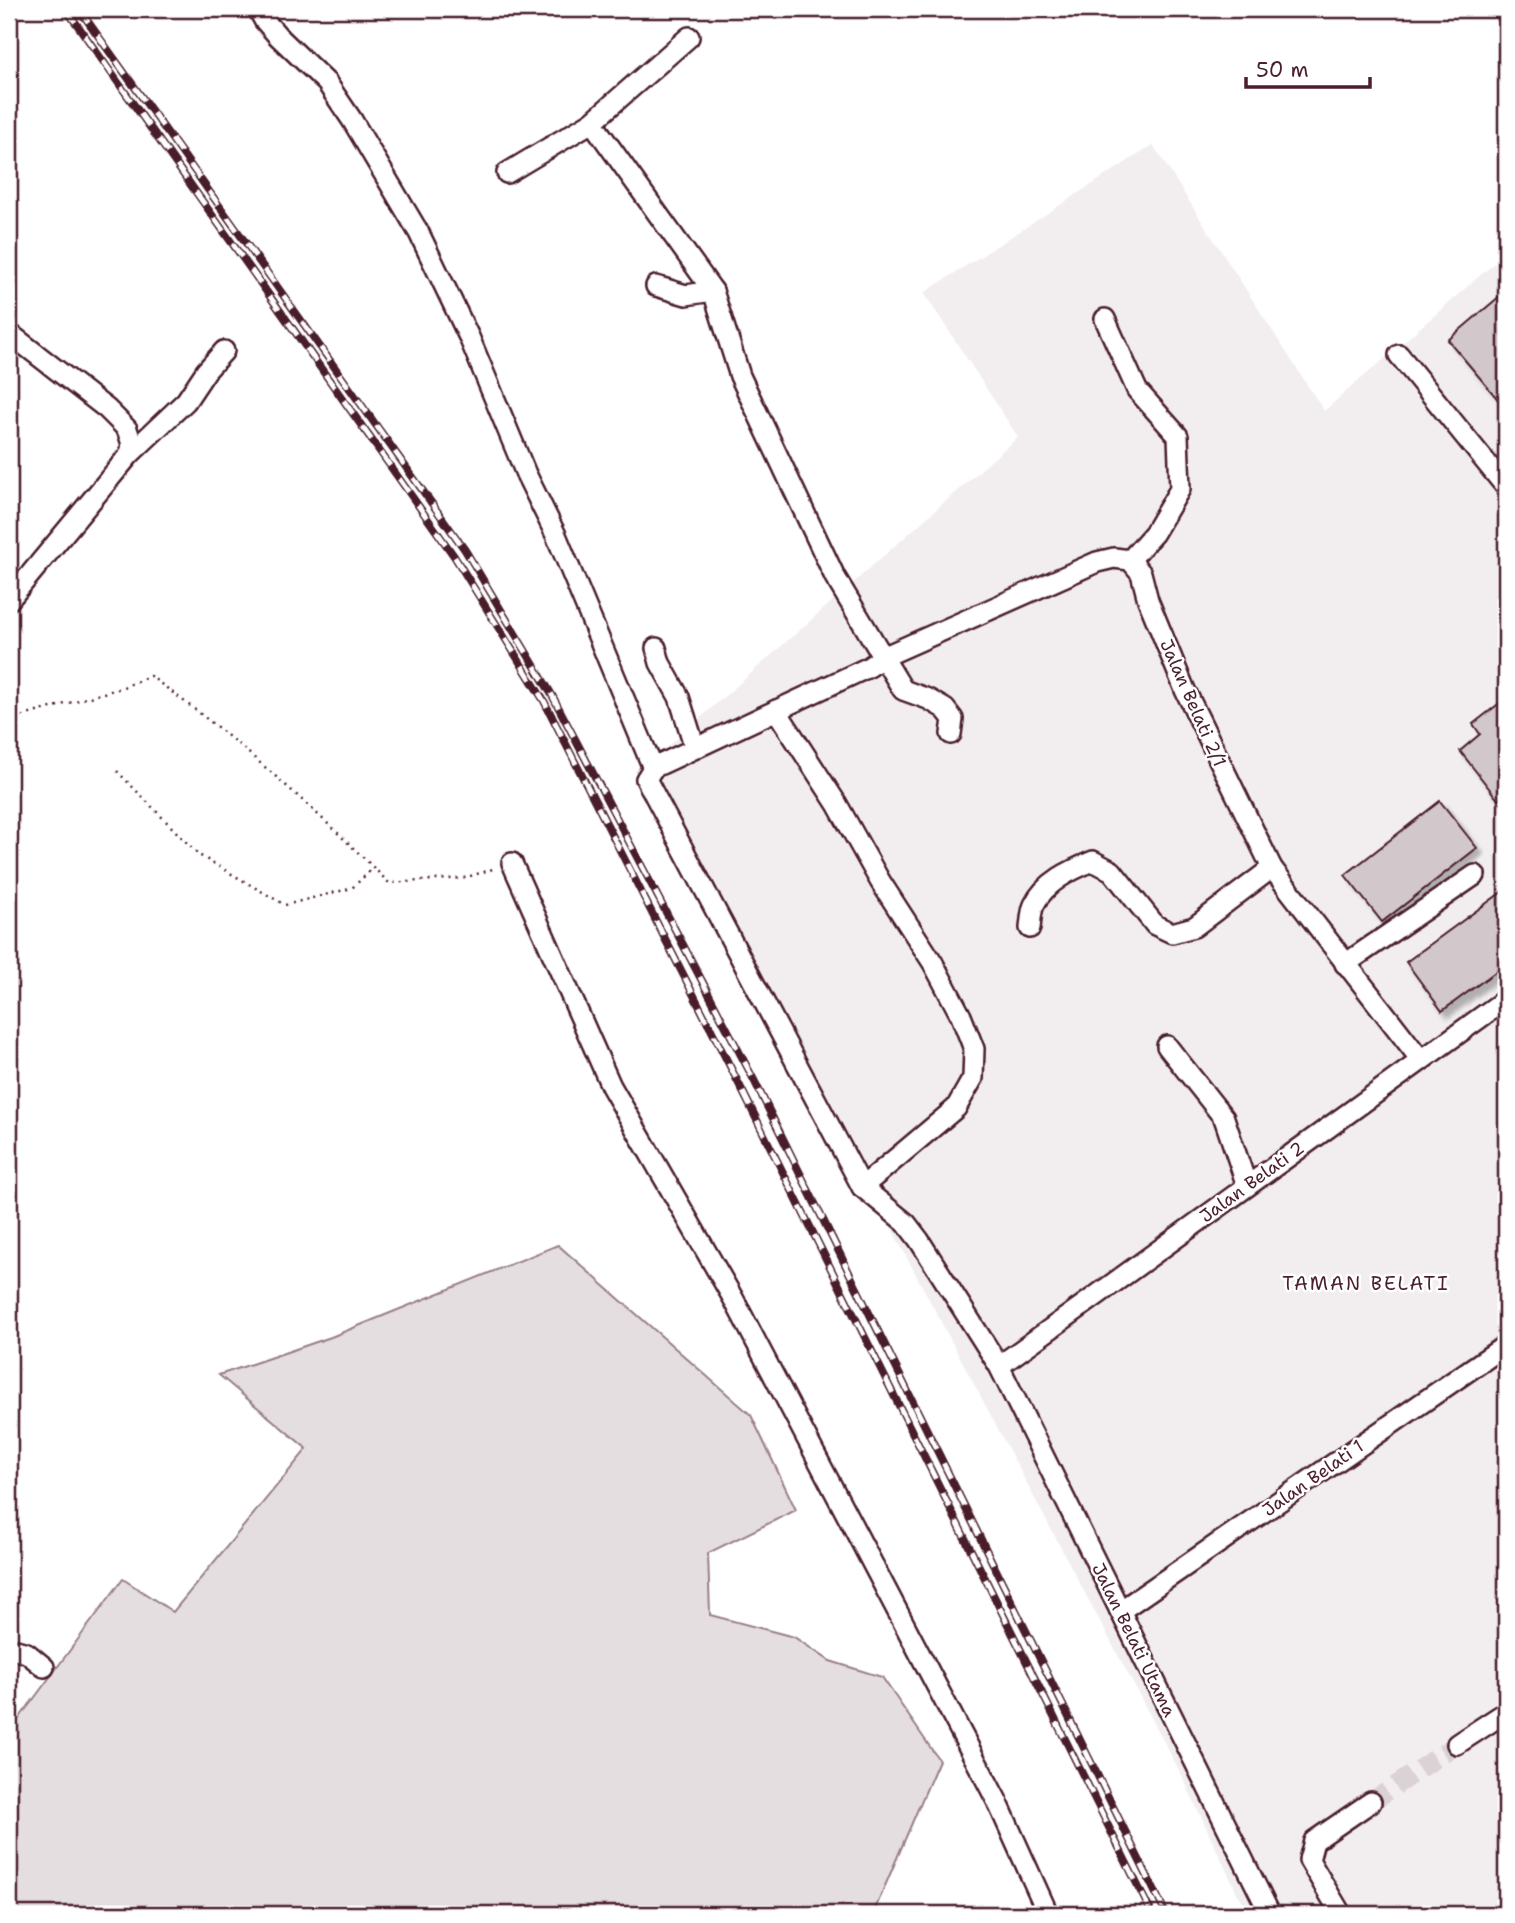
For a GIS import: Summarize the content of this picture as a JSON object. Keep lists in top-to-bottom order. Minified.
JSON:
{"streets":{"street":["Jalan Belati 2/1","Jalan Belati 2","Jalan Belati 1","Jalan Belati Utama"]},"crossings":[["Jalan Belati 2/1","Jalan Belati 2"],["Jalan Belati 2","Jalan Belati Utama"],["Jalan Belati 1","Jalan Belati Utama"]],"districts":["TAMAN BELATI"],"scale_bar":"50 m"}
